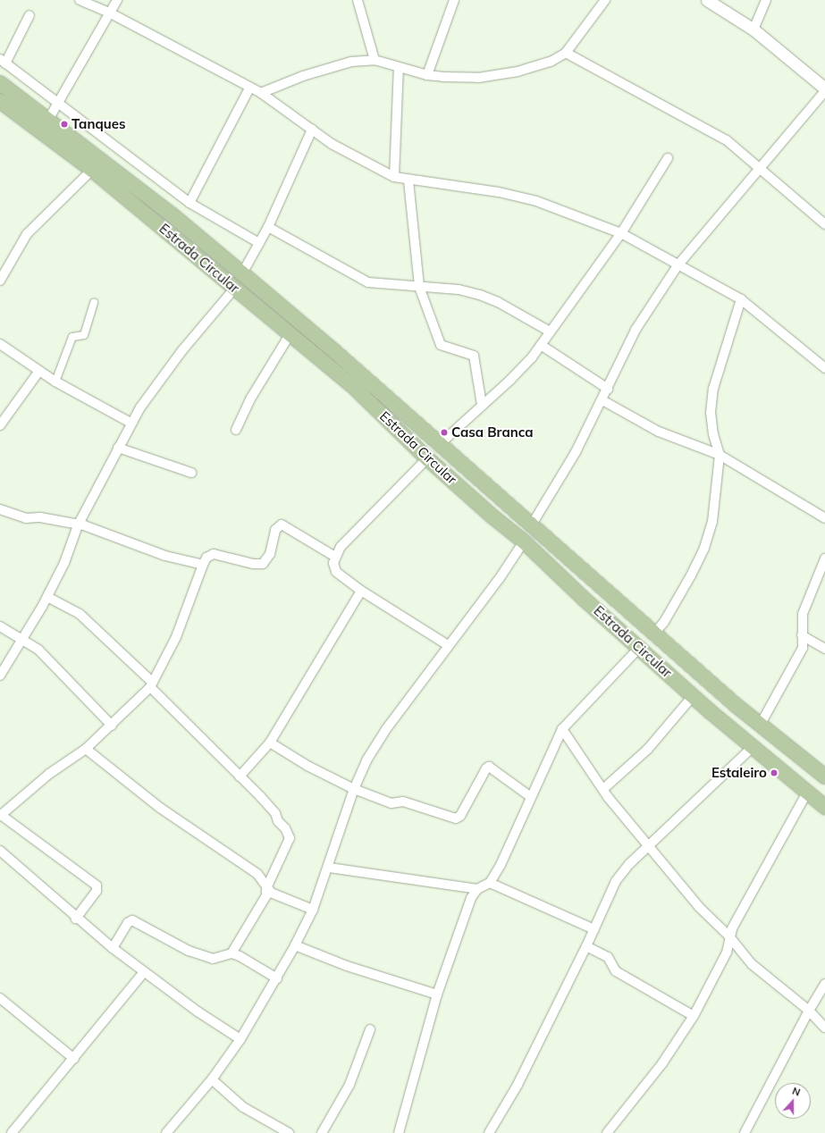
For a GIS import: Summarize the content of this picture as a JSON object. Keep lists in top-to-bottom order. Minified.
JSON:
{"streets":{"main road":["Estrada Circular"]},"places":["Tanques","Casa Branca","Estaleiro"],"north":"top"}
